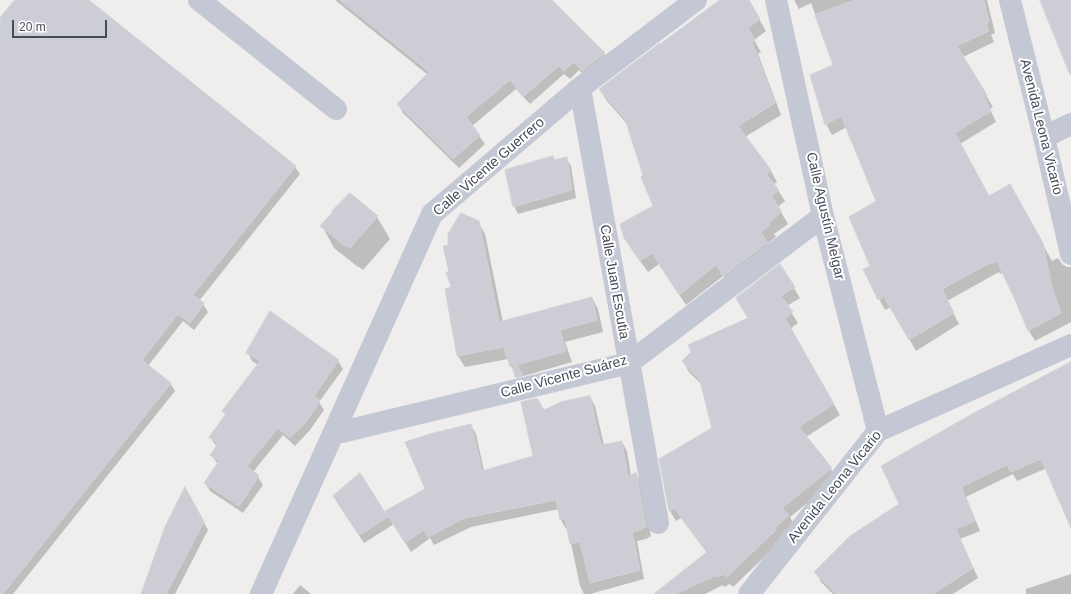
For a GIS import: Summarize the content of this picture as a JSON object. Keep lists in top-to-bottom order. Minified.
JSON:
{"streets":{"street":["Avenida Leona Vicario","Calle Vicente Guerrero","Calle Agustín Melgar","Calle Juan Escutia","Calle Vicente Suárez"]},"crossings":[["Avenida Leona Vicario","Calle Agustín Melgar"],["Calle Vicente Guerrero","Calle Juan Escutia"],["Calle Vicente Guerrero","Calle Vicente Suárez"],["Calle Agustín Melgar","Calle Vicente Suárez"],["Calle Juan Escutia","Calle Vicente Suárez"]],"scale_bar":"20 m"}
